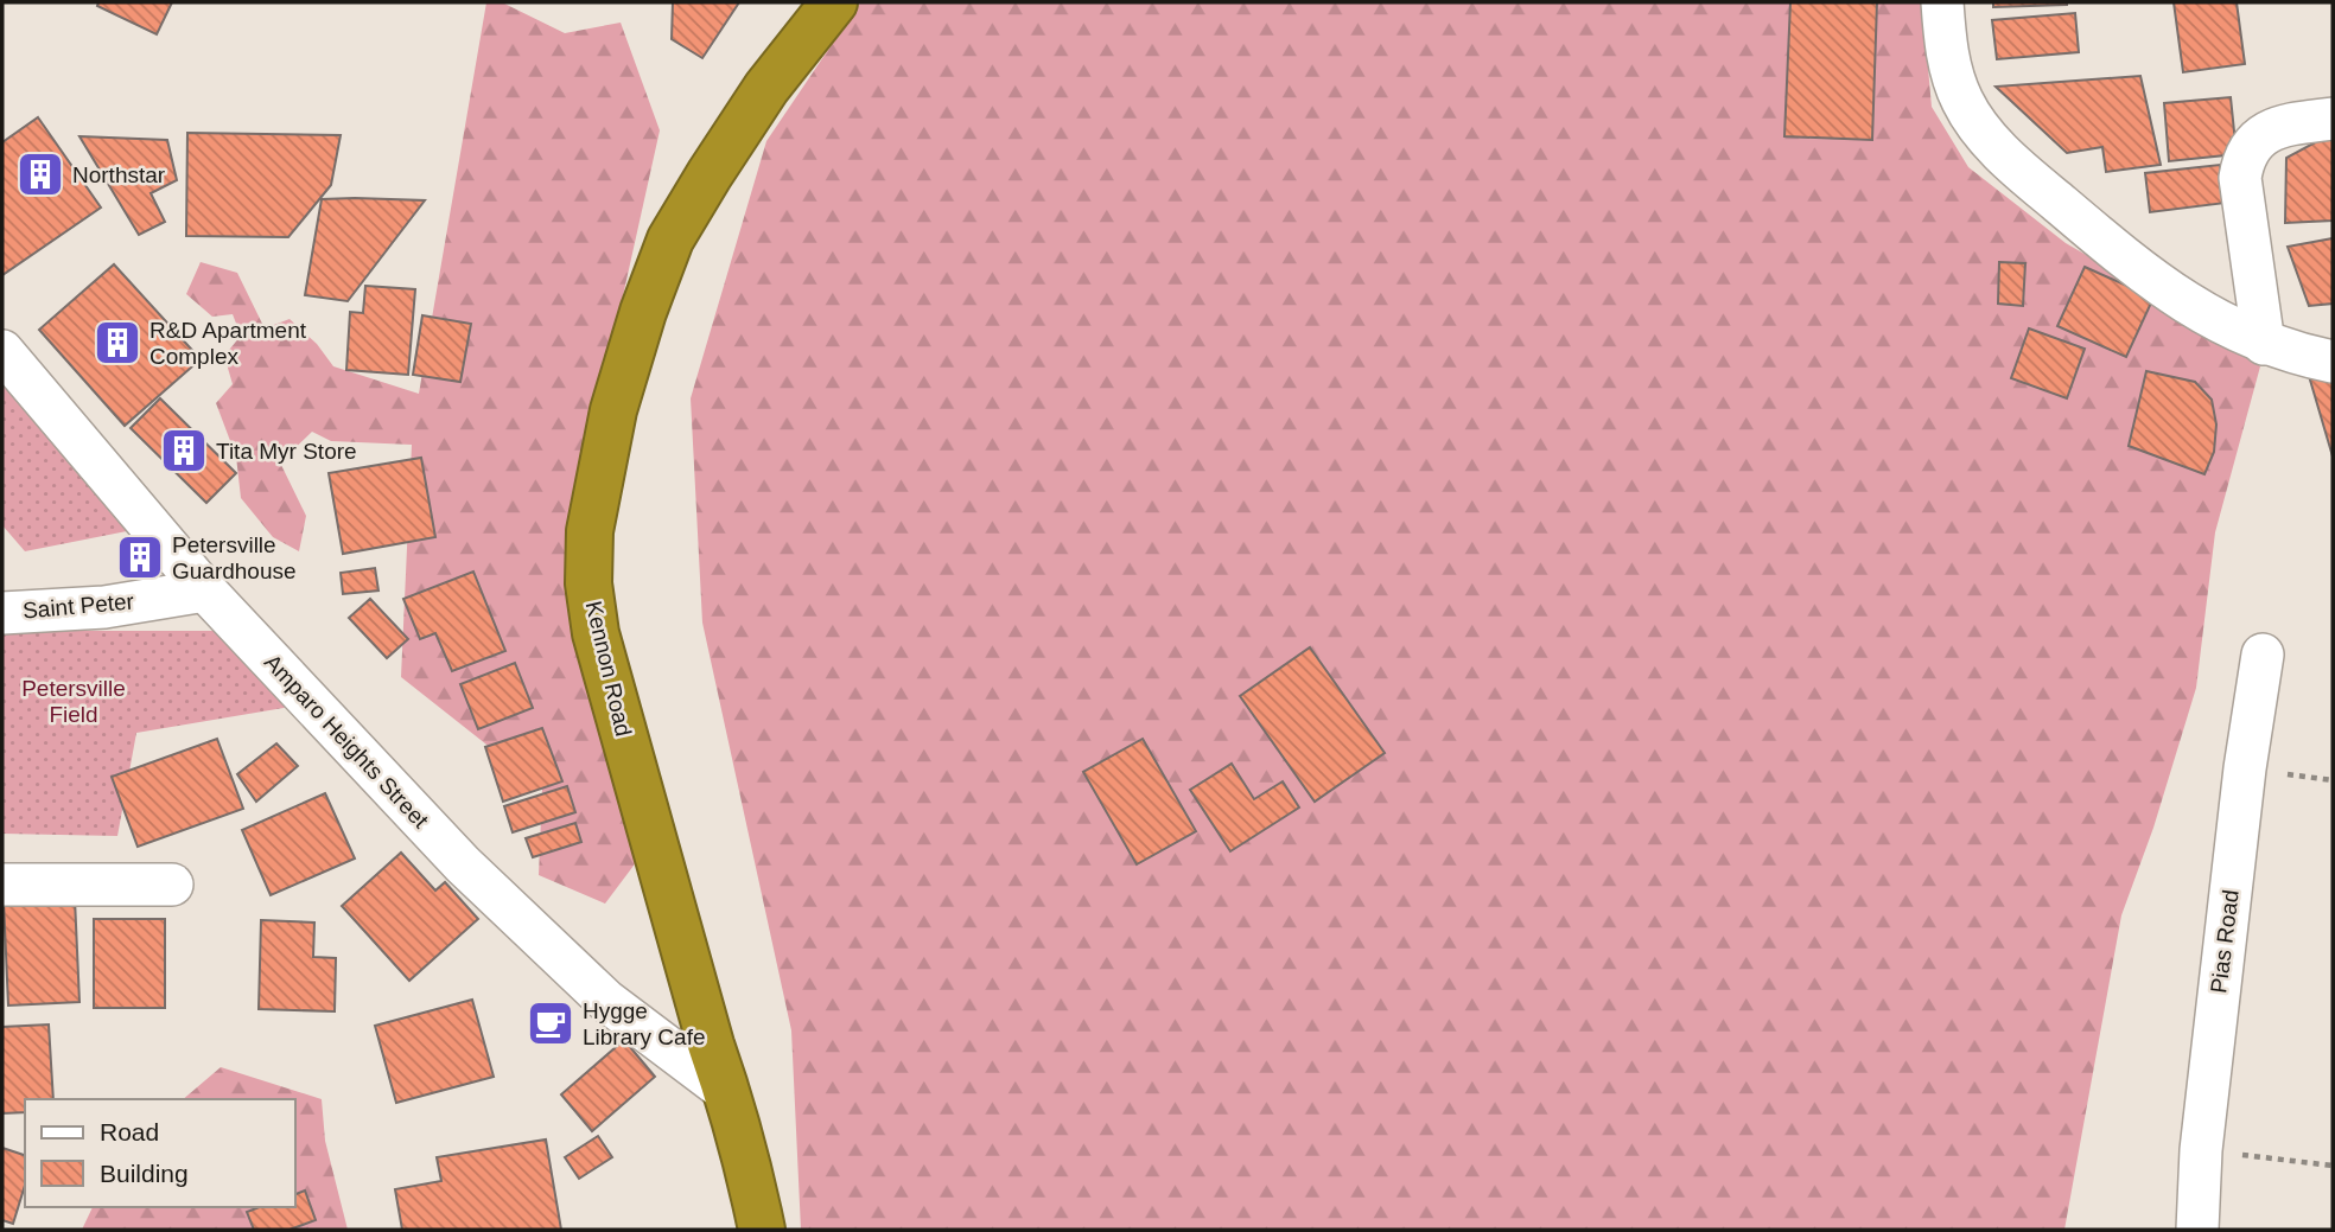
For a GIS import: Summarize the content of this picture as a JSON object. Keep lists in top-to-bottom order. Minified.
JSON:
{"streets":{"highway":["Kennon Road"],"street":["Saint Peter","Amparo Heights Street","Pias Road"]},"crossings":[["Saint Peter","Amparo Heights Street"],["Kennon Road","Amparo Heights Street"]],"parks":["Petersville Field"],"places":{"building":["Northstar","R&D Apartment Complex","Tita Myr Store","Petersville Guardhouse"],"cafe":["Hygge Library Cafe"]},"legend":["Road","Building"]}
